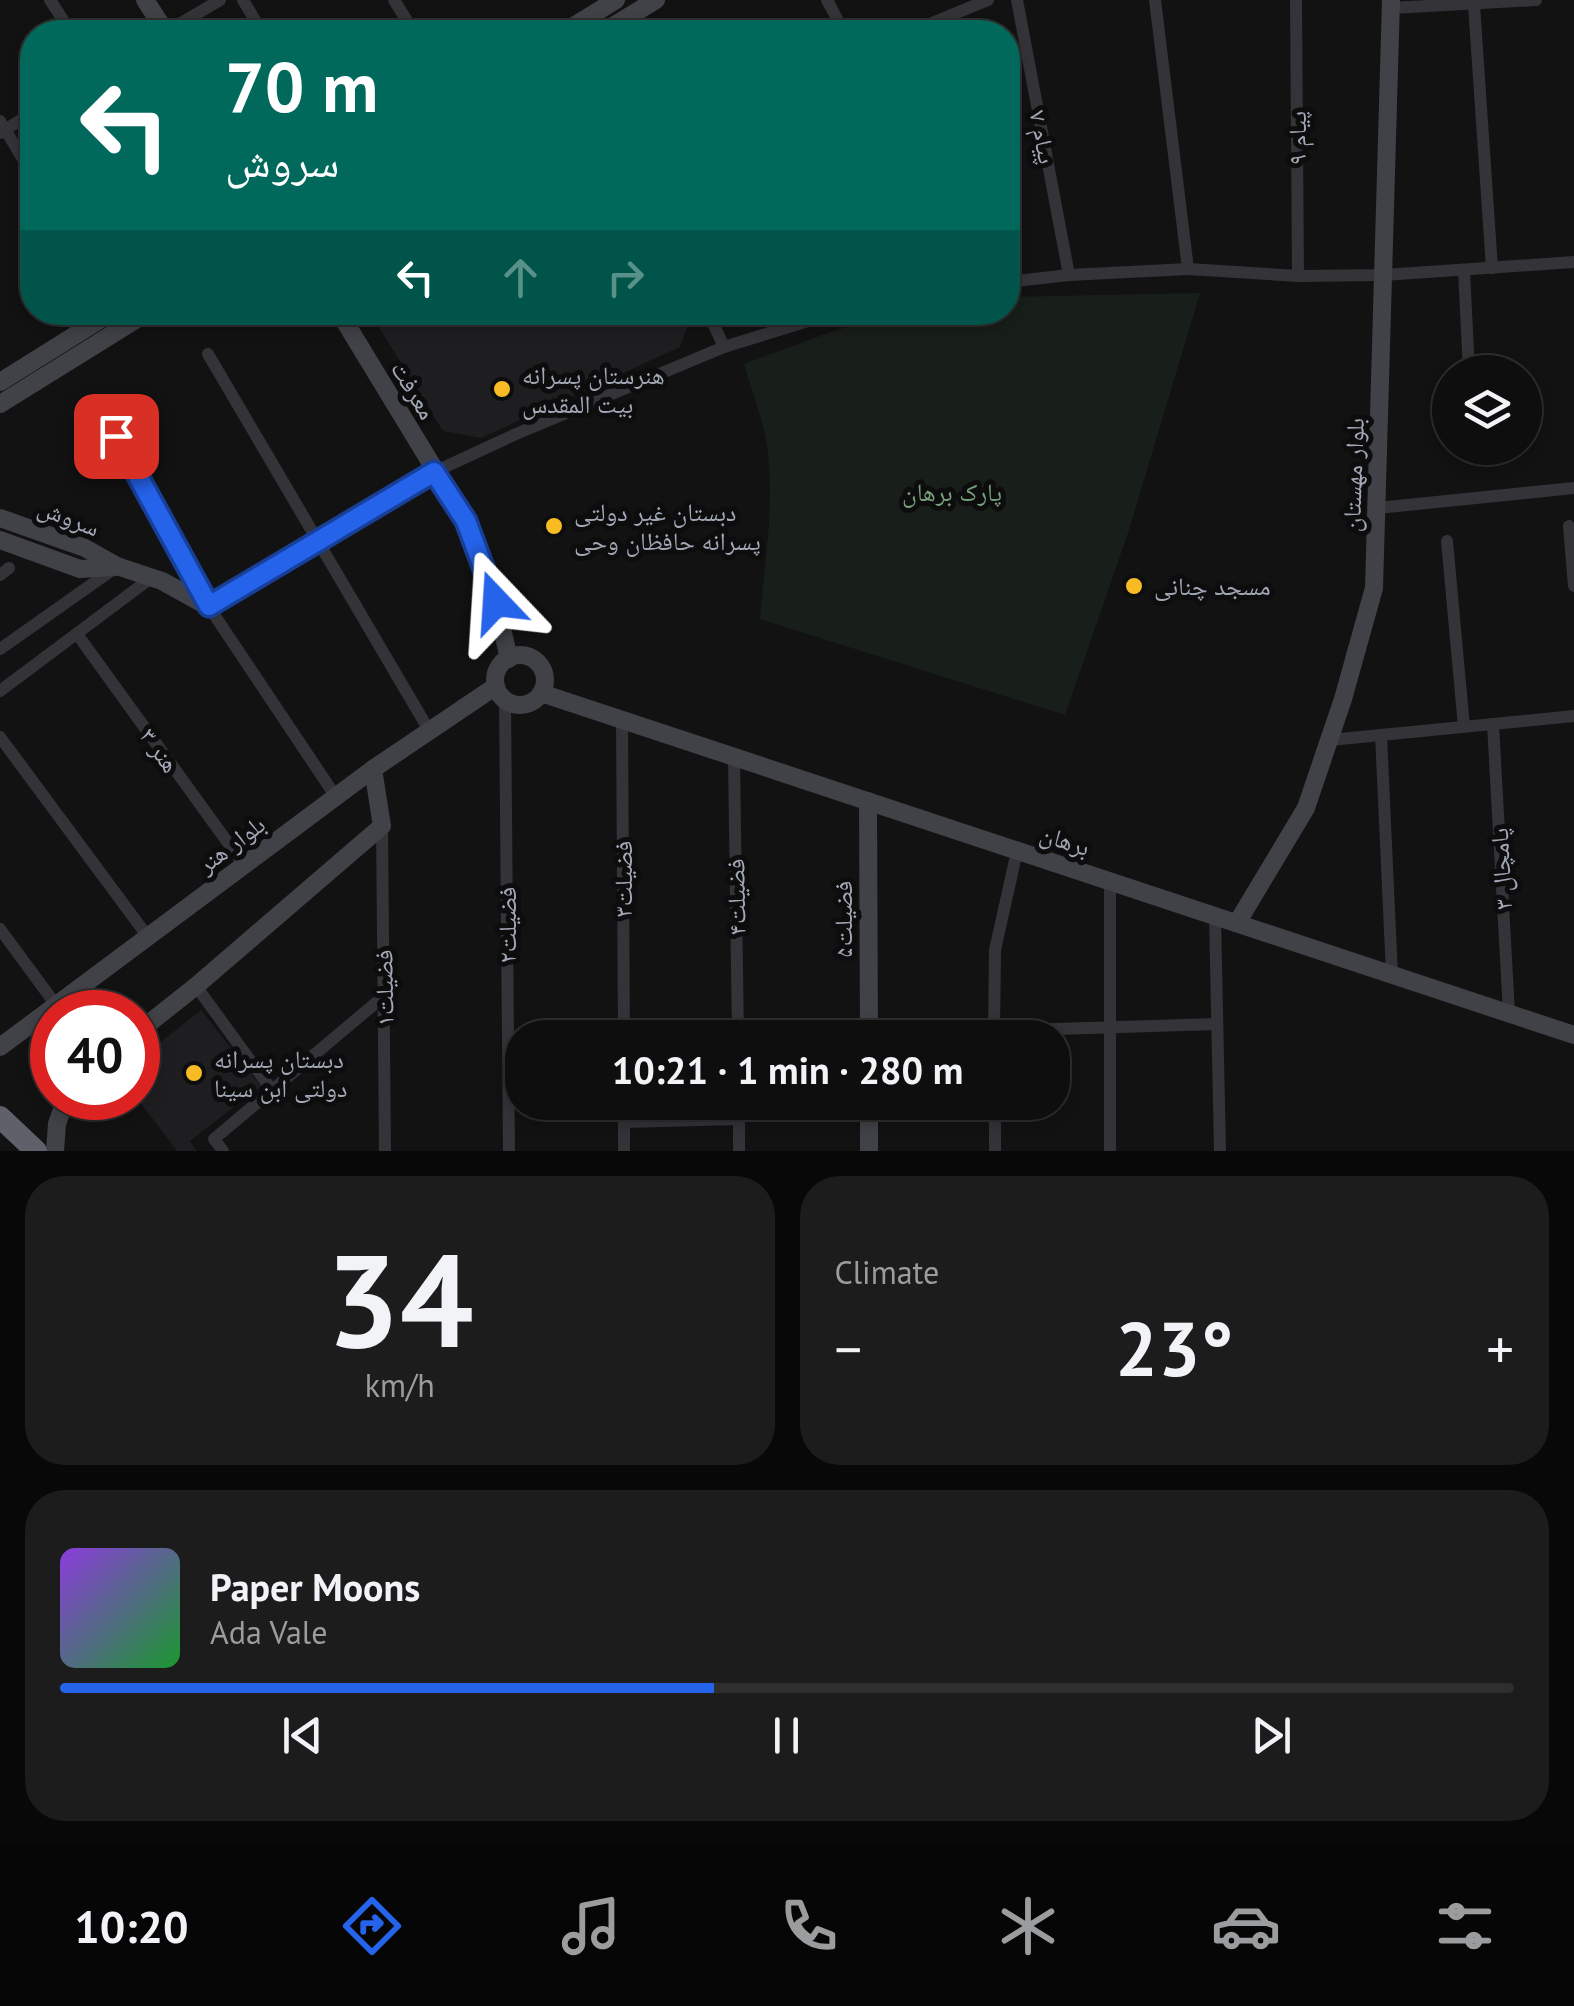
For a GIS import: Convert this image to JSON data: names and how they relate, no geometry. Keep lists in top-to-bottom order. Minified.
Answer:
{"streets":{"street":["پیام ۷","پیام ۹","معرفت","بلوار مهستان","سروش","هنر ۳","برهان","بلوار هنر","پامچال ۳","فضیلت۳","فضیلت۴","فضیلت۵","فضیلت۲","فضیلت۱"]},"crossings":[["معرفت","برهان"],["معرفت","بلوار هنر"],["معرفت","فضیلت۲"],["بلوار مهستان","برهان"],["هنر ۳","بلوار هنر"],["برهان","بلوار هنر"],["برهان","پامچال ۳"],["برهان","فضیلت۳"],["برهان","فضیلت۴"],["برهان","فضیلت۵"],["برهان","فضیلت۲"],["بلوار هنر","فضیلت۲"]],"parks":["پارک برهان"],"places":["هنرستان پسرانه بیت المقدس","دبستان غیر دولتی پسرانه حافظان وحی","مسجد چنانی","دبستان پسرانه دولتی ابن سینا"],"page":{"turn":["70 m","سروش"],"limit":"40","trip":"10:21 · 1 min · 280 m","tile":[["34","km/h"],"Climate"],"heat":["−","23°","+"],"song":["Paper Moons","Ada Vale"],"tabs":"10:20"}}
